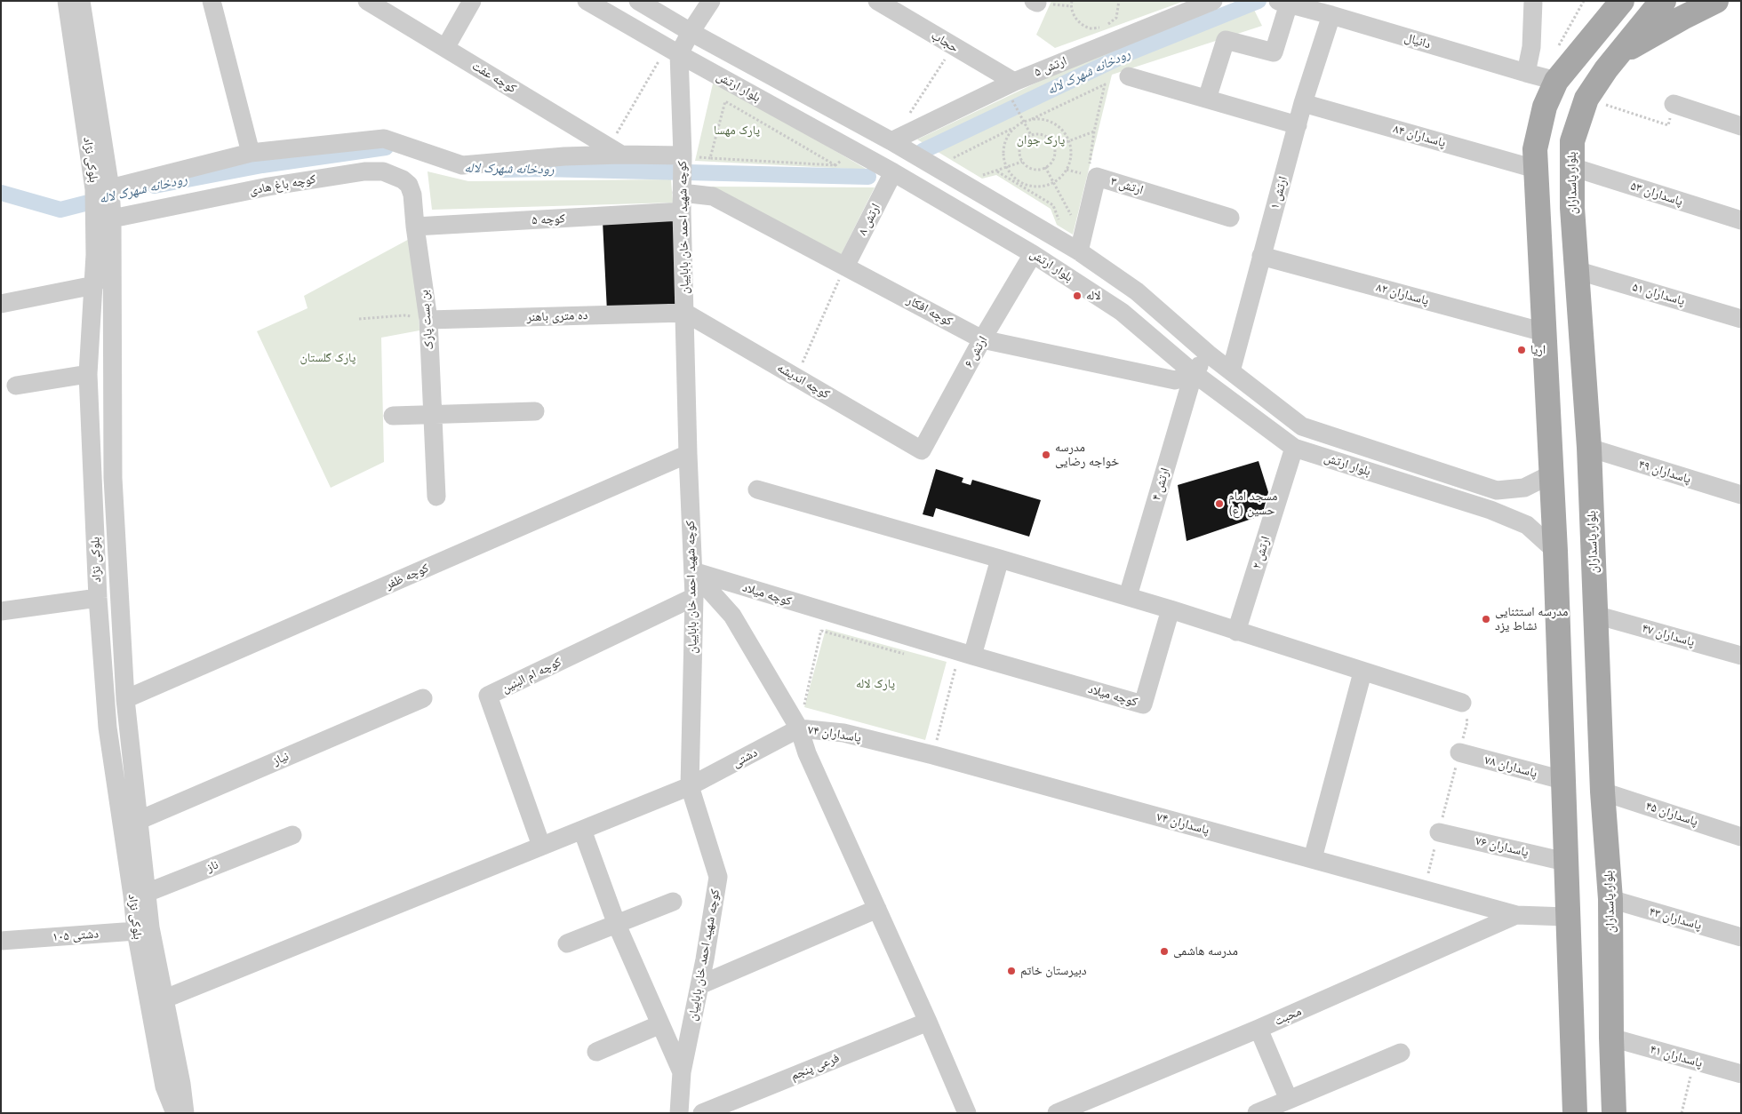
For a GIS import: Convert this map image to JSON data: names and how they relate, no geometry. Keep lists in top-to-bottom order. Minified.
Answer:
{"streets":{"main road":["بلوار پاسداران"],"street":["دانیال","حجاب","ارتش ۵","کوچه عفت","بلوار ارتش","پاسداران ۸۴","بلوکی نژاد","کوچه باغ هادی","ارتش ۳","ارتش ۱","پاسداران ۵۳","کوچه ۵","ارتش ۸","کوچه شهید احمد خان باباییان","پاسداران ۸۲","پاسداران ۵۱","کوچه افکار","ده متری باهنر","بن بست پارک","ارتش ۶","کوچه اندیشه","پاسداران ۴۹","ارتش ۴","ارتش ۲","کوچه ظفر","کوچه میلاد","پاسداران ۴۷","کوچه ام البنین","پاسداران ۷۴","دشتی","نیاز","پاسداران ۷۸","پاسداران ۴۵","پاسداران ۷۶","ناز","پاسداران ۴۳","دشتی ۱۰۵","محبت","پاسداران ۴۱","فرعی پنجم"]},"crossings":[["دانیال","ارتش ۱"],["حجاب","ارتش ۵"],["ارتش ۵","بلوار ارتش"],["بلوار ارتش","ارتش ۳"],["بلوار ارتش","ارتش ۱"],["بلوار ارتش","ارتش ۸"],["بلوار ارتش","کوچه شهید احمد خان باباییان"],["بلوار ارتش","کوچه افکار"],["بلوار ارتش","ارتش ۶"],["بلوار ارتش","ارتش ۴"],["بلوار ارتش","ارتش ۲"],["پاسداران ۸۴","ارتش ۱"],["بلوکی نژاد","کوچه باغ هادی"],["بلوکی نژاد","کوچه ظفر"],["بلوکی نژاد","دشتی"],["بلوکی نژاد","نیاز"],["بلوکی نژاد","ناز"],["بلوکی نژاد","دشتی ۱۰۵"],["بلوار پاسداران","پاسداران ۵۳"],["بلوار پاسداران","پاسداران ۵۱"],["بلوار پاسداران","پاسداران ۴۹"],["بلوار پاسداران","پاسداران ۴۷"],["بلوار پاسداران","پاسداران ۴۵"],["بلوار پاسداران","پاسداران ۴۳"],["بلوار پاسداران","پاسداران ۴۱"],["کوچه باغ هادی","کوچه ۵"],["کوچه باغ هادی","بن بست پارک"],["ارتش ۱","پاسداران ۸۲"],["کوچه ۵","کوچه شهید احمد خان باباییان"],["کوچه ۵","کوچه افکار"],["کوچه ۵","بن بست پارک"],["ارتش ۸","کوچه افکار"],["کوچه شهید احمد خان باباییان","کوچه افکار"],["کوچه شهید احمد خان باباییان","ده متری باهنر"],["کوچه شهید احمد خان باباییان","کوچه اندیشه"],["کوچه شهید احمد خان باباییان","کوچه ظفر"],["کوچه شهید احمد خان باباییان","کوچه میلاد"],["کوچه شهید احمد خان باباییان","کوچه ام البنین"],["کوچه شهید احمد خان باباییان","دشتی"],["کوچه افکار","ارتش ۶"],["کوچه افکار","ارتش ۴"],["ده متری باهنر","بن بست پارک"],["ده متری باهنر","کوچه اندیشه"],["ارتش ۶","کوچه اندیشه"],["کوچه ام البنین","دشتی"],["پاسداران ۷۴","دشتی"],["پاسداران ۷۴","محبت"]],"water":["رودخانه شهرک لاله"],"parks":["پارک مهسا","پارک جوان","پارک گلستان","پارک لاله"],"places":["لاله","اریا","مدرسه خواجه رضایی","مسجد امام حسین (ع)","مدرسه استثنایی نشاط یزد","مدرسه هاشمی","دبیرستان خاتم"]}
